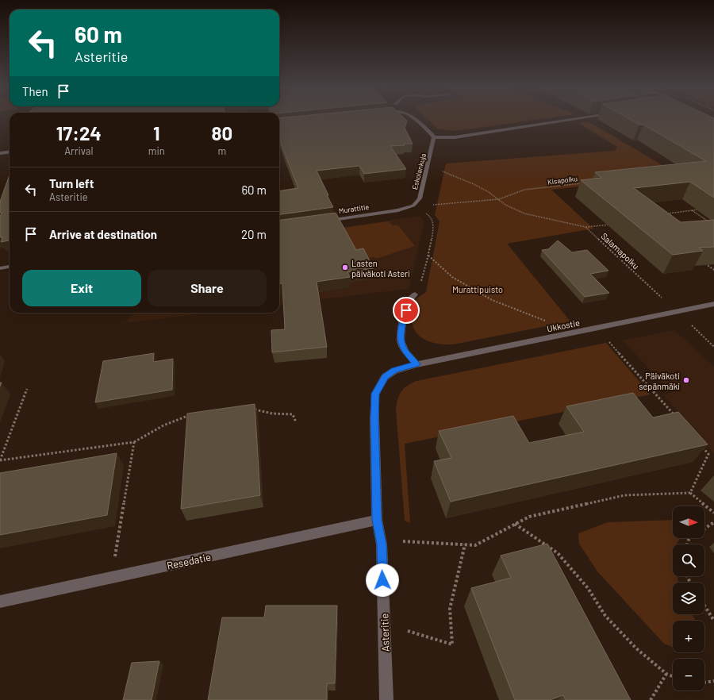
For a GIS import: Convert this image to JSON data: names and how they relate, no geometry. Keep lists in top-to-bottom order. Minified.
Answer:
{"streets":{"street":["Eskolankuja","Murattitie","Ukkostie","Resedatie","Asteritie"],"path":["Kisapolku","Salamapolku"]},"crossings":[["Eskolankuja","Kisapolku"],["Eskolankuja","Murattitie"],["Kisapolku","Murattitie"],["Salamapolku","Ukkostie"],["Ukkostie","Asteritie"],["Resedatie","Asteritie"]],"parks":["Murattipuisto"],"places":["Lasten päiväkoti Asteri","Päiväkoti sepänmäki"],"north":"right","page":{"turn":["60 m","Asteritie"],"then":"Then","eta":["17:24","Arrival","1","min","80","m"],"list":[{"name":"Turn left","note":"Asteritie","value":"60 m"},{"name":"Arrive at destination","value":"20 m"}],"buttons":["Exit","Share"],"map_buttons":["+","−"]}}
